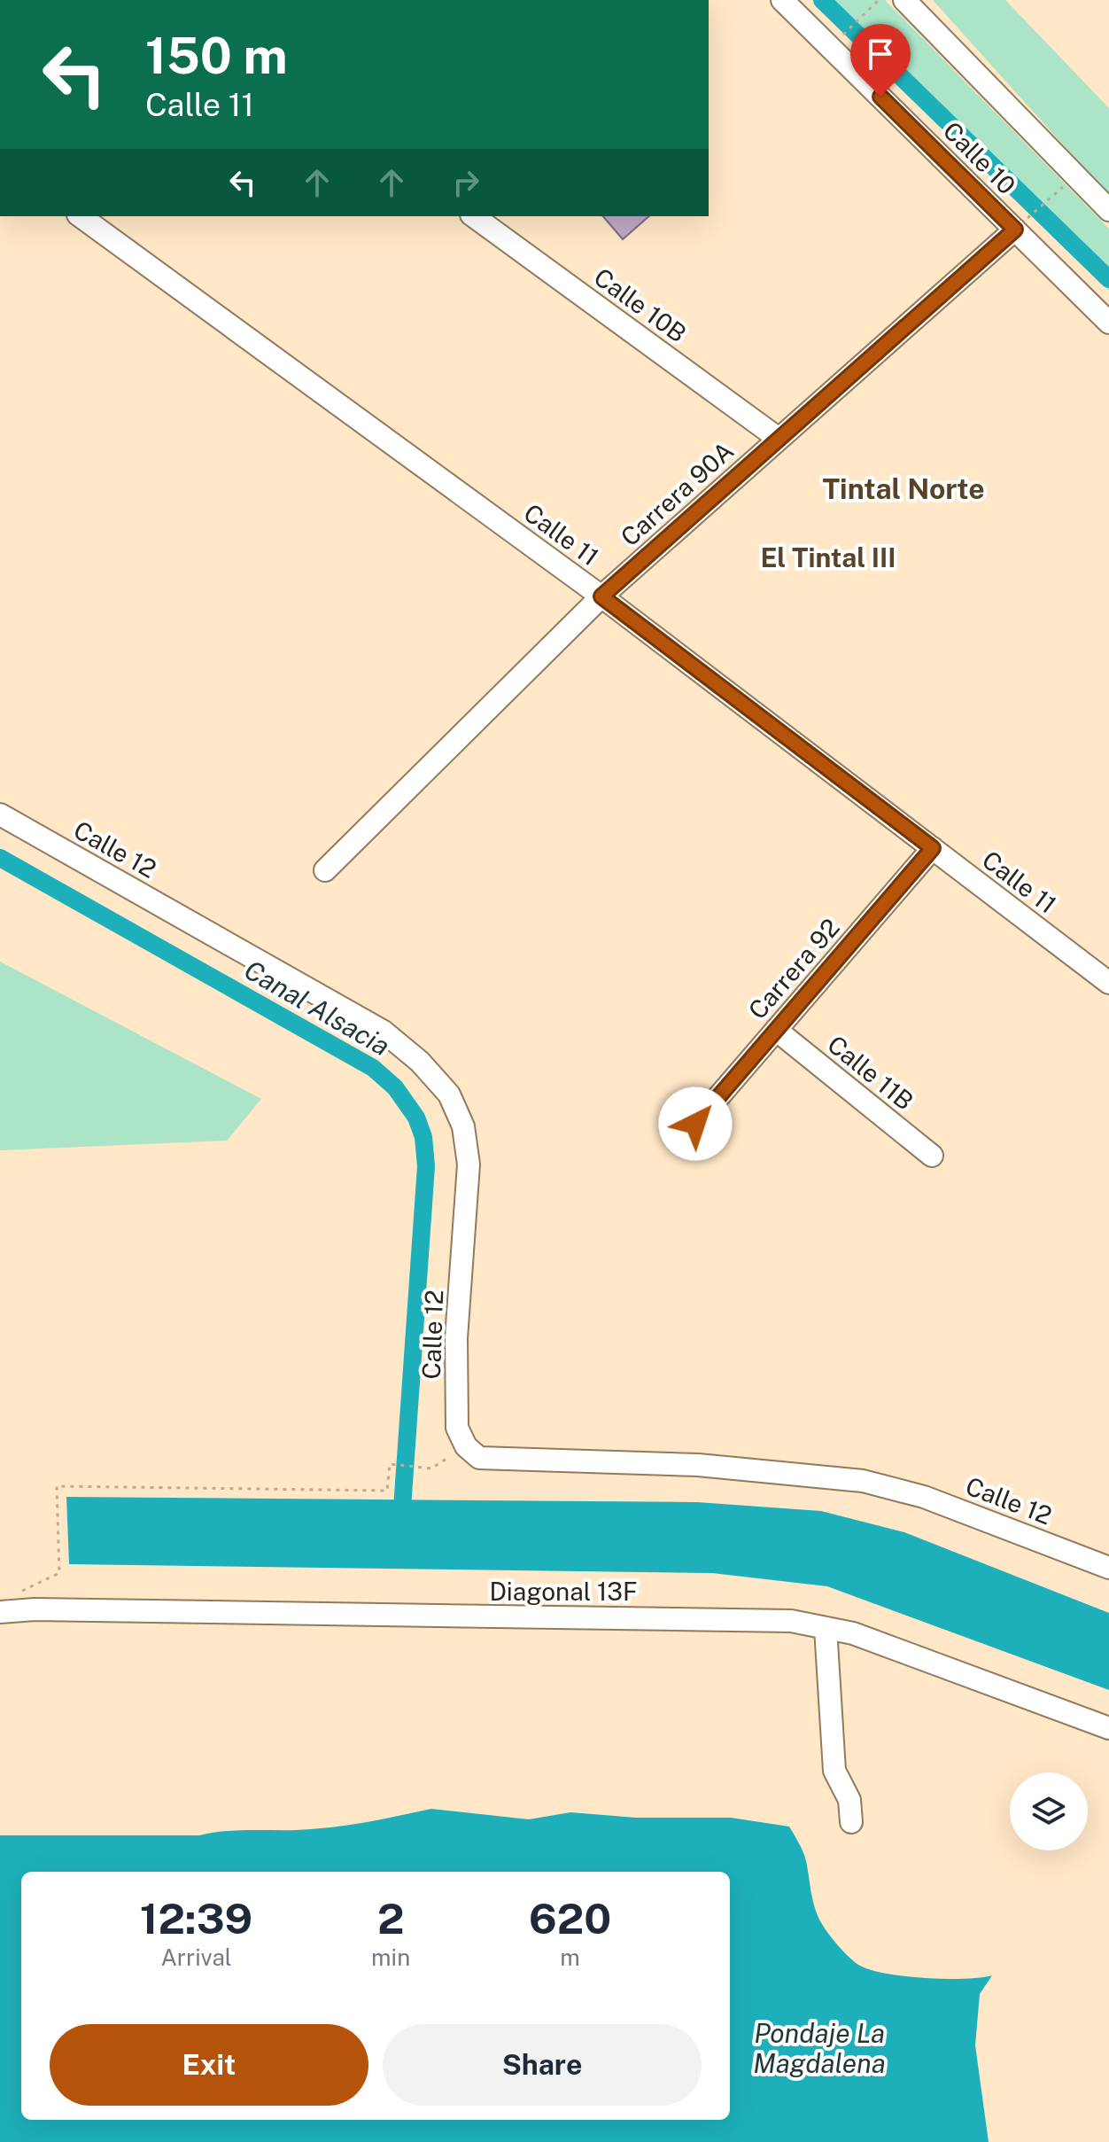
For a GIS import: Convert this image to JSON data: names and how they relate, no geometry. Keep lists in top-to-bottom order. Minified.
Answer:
{"streets":{"street":["Calle 10","Calle 10B","Carrera 90A","Calle 11","Calle 12","Carrera 92","Calle 11B","Diagonal 13F"]},"crossings":[["Calle 10","Carrera 90A"],["Calle 10B","Carrera 90A"],["Carrera 90A","Calle 11"],["Calle 11","Carrera 92"],["Carrera 92","Calle 11B"]],"districts":["Tintal Norte","El Tintal III"],"water":["Canal Alsacia","Pondaje La Magdalena"],"page":{"turn":["150 m","Calle 11"],"eta":["12:39","Arrival","2","min","620","m"],"buttons":["Exit","Share"]}}
